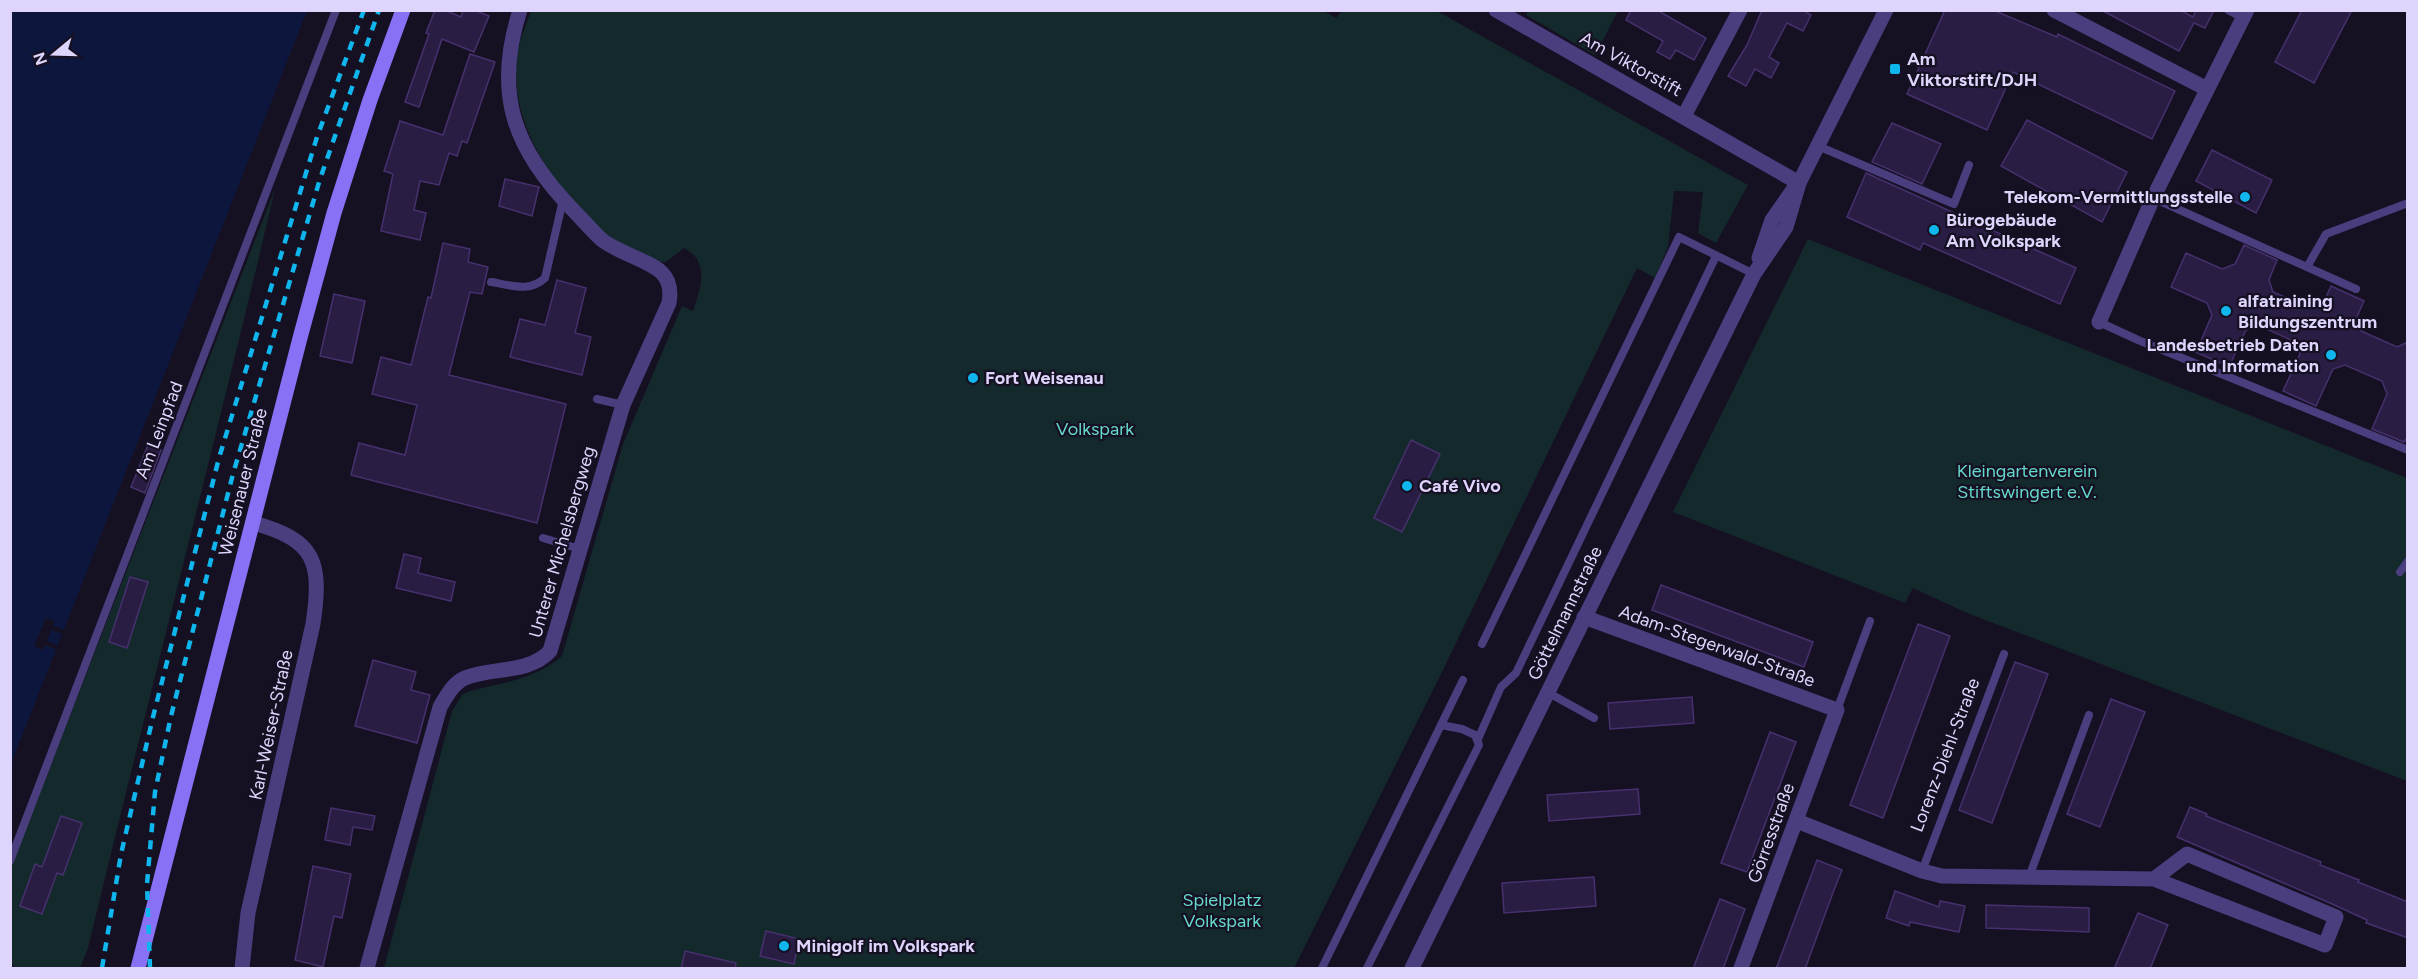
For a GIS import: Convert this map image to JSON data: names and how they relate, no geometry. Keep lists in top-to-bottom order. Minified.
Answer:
{"streets":{"main road":["Weisenauer Straße"],"street":["Am Viktorstift","Unterer Michelsbergweg","Göttelmannstraße","Adam-Stegerwald-Straße","Karl-Weiser-Straße","Görresstraße"],"lane":["Am Leinpfad","Lorenz-Diehl-Straße"]},"crossings":[["Am Viktorstift","Göttelmannstraße"],["Weisenauer Straße","Karl-Weiser-Straße"],["Göttelmannstraße","Adam-Stegerwald-Straße"],["Adam-Stegerwald-Straße","Görresstraße"]],"parks":["Volkspark","Kleingartenverein Stiftswingert e.V.","Spielplatz Volkspark"],"places":{"transit":["Am Viktorstift/DJH"],"other":["Telekom-Vermittlungsstelle","Bürogebäude Am Volkspark","alfatraining Bildungszentrum","Landesbetrieb Daten und Information","Fort Weisenau","Café Vivo","Minigolf im Volkspark"]},"north":"left"}
